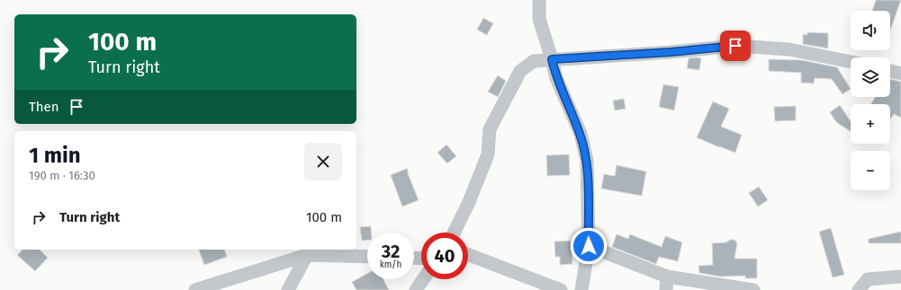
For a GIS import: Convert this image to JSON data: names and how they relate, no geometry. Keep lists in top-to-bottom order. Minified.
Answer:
{"page":{"map_buttons":["+","−"],"turn":["100 m","Turn right"],"then":"Then","heading":["1 min","190 m · 16:30"],"list":[{"name":"Turn right","value":"100 m"}],"speed":"32 km/h","limit":"40"}}
